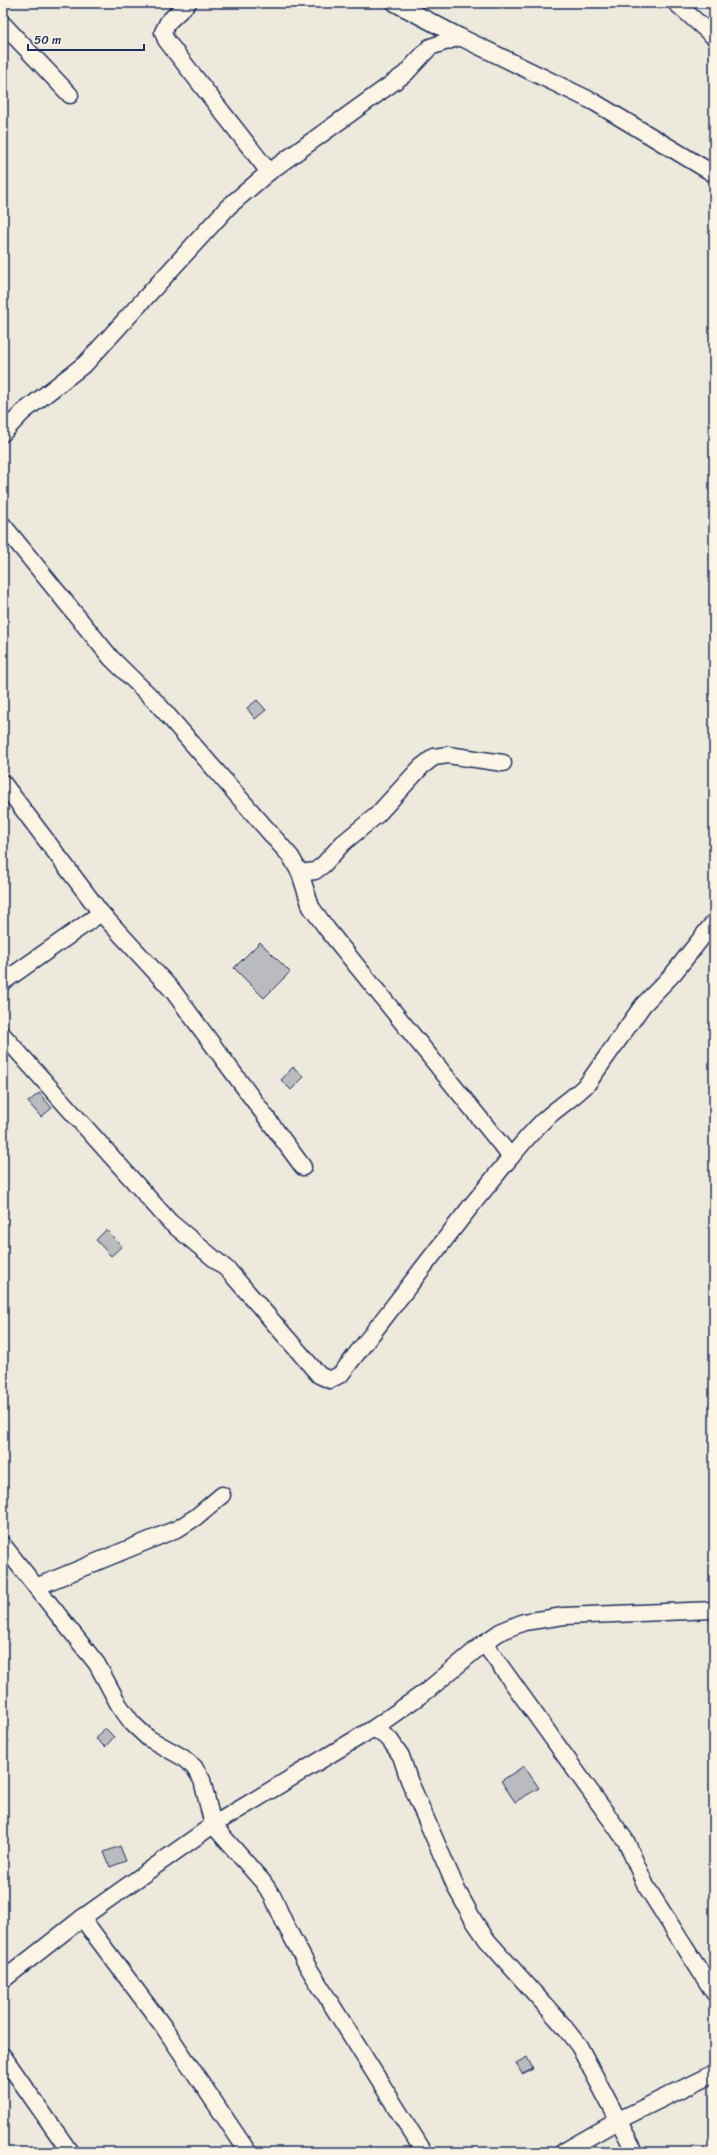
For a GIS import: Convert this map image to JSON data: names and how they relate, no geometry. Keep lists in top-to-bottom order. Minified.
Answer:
{"scale_bar":"50 m"}
